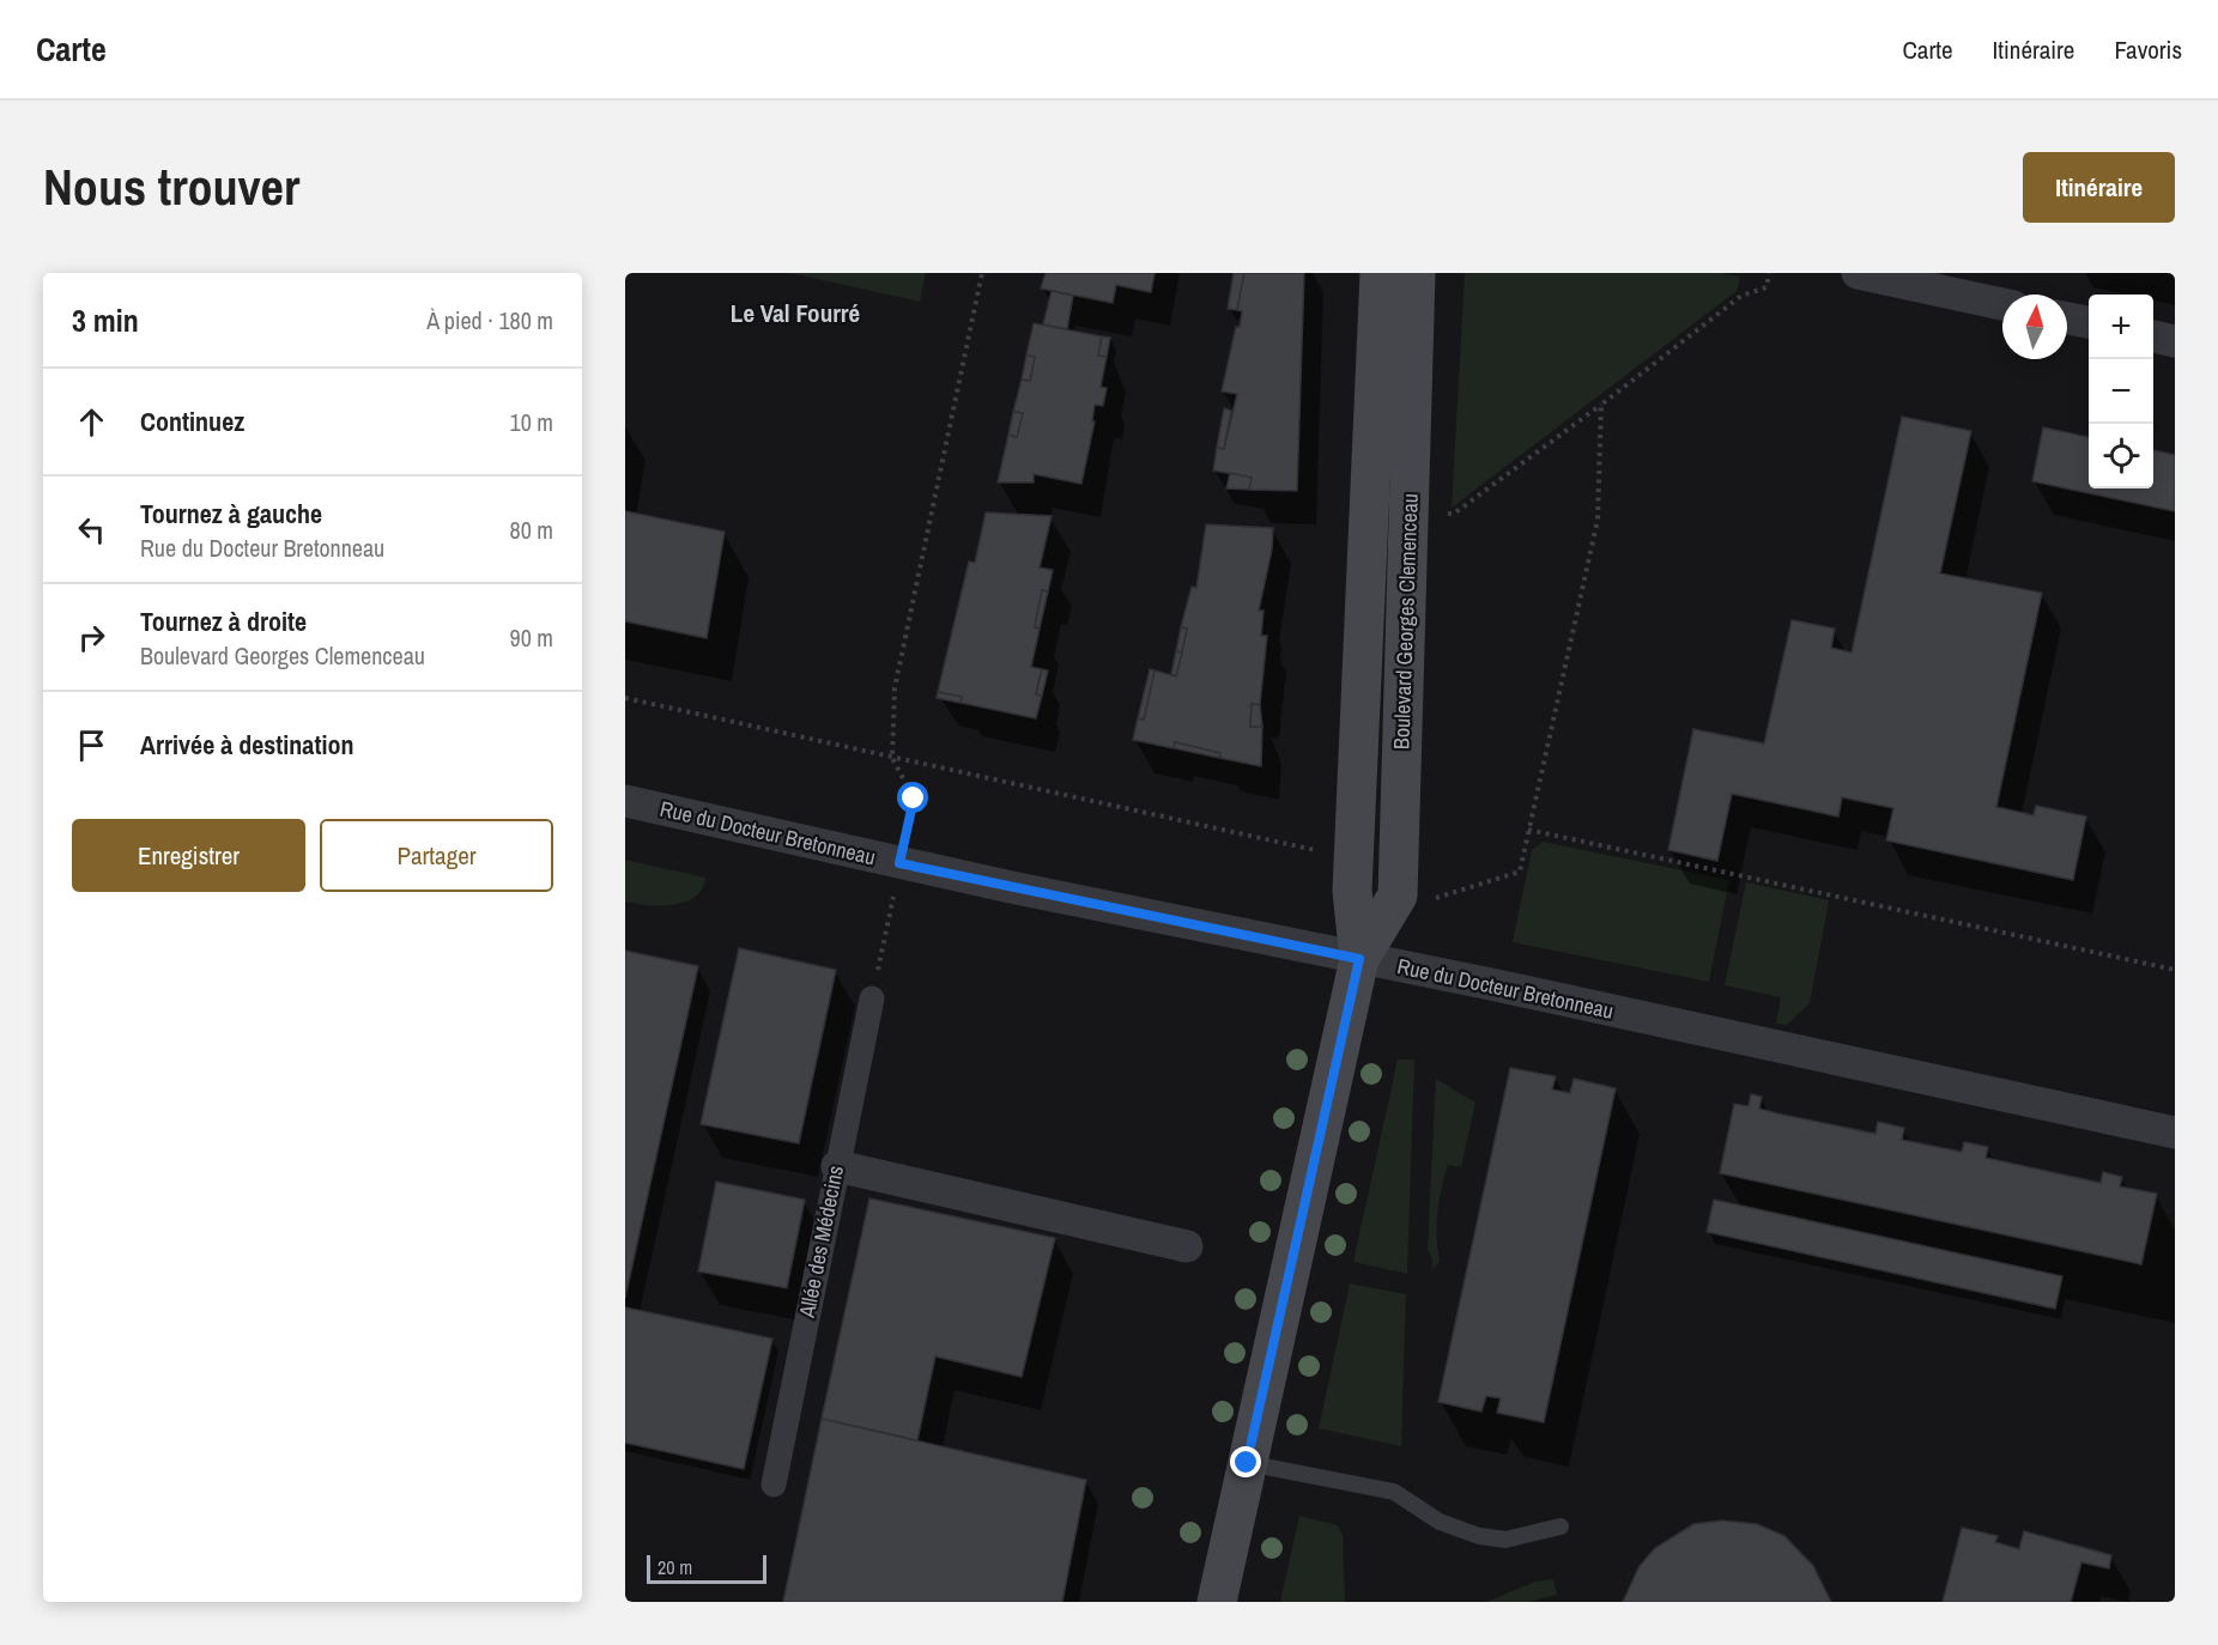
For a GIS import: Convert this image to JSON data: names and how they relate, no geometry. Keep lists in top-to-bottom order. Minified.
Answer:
{"streets":{"main road":["Boulevard Georges Clemenceau"],"street":["Rue du Docteur Bretonneau","Allée des Médecins"]},"crossings":[["Boulevard Georges Clemenceau","Rue du Docteur Bretonneau"]],"districts":["Le Val Fourré"],"scale_bar":"20 m","north":"top","page":{"header":"Carte","nav":["Carte","Itinéraire","Favoris"],"buttons":["Itinéraire",["Enregistrer","Partager"]],"title":"Nous trouver","heading":["3 min","À pied · 180 m"],"map_buttons":["+","−"],"list":[["Continuez","10 m"],["Tournez à gauche","Rue du Docteur Bretonneau","80 m"],["Tournez à droite","Boulevard Georges Clemenceau","90 m"],"Arrivée à destination"],"scale":"20 m"}}
